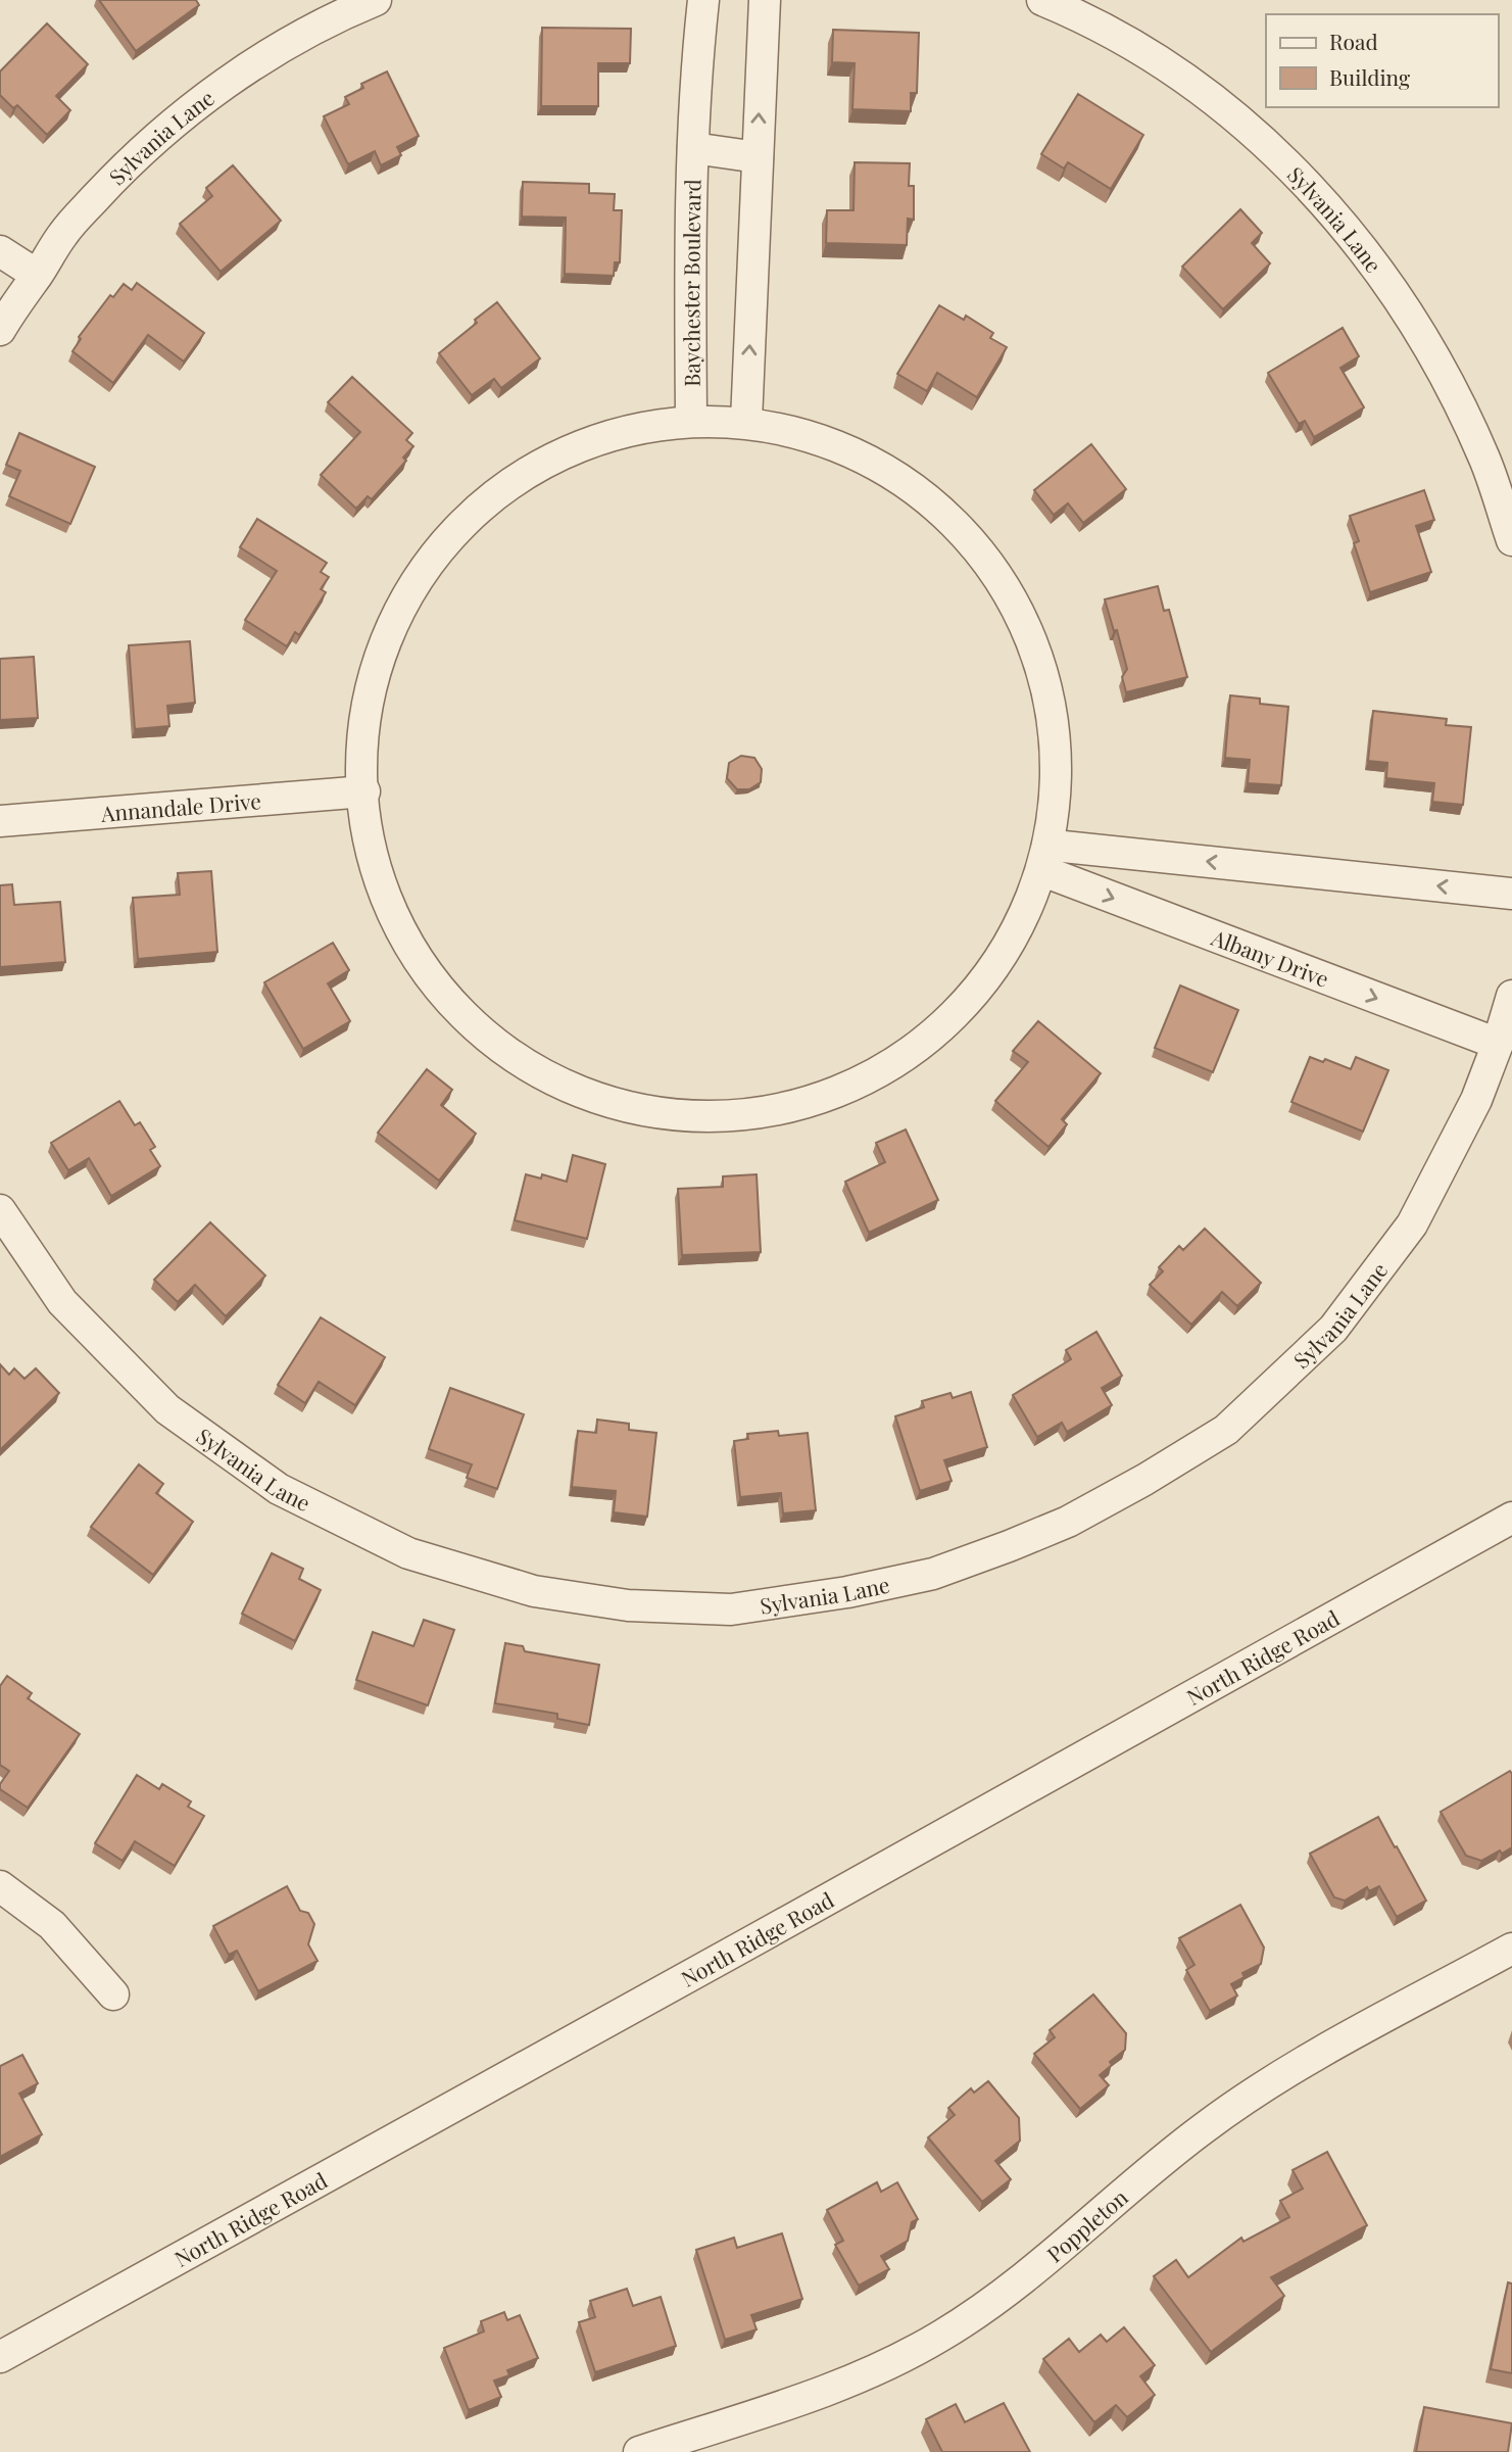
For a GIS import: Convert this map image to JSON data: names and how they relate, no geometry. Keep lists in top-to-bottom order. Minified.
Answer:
{"streets":{"street":["Sylvania Lane","Baychester Boulevard","Annandale Drive","Albany Drive","North Ridge Road","Poppleton"]},"crossings":[["Sylvania Lane","Albany Drive"]],"legend":["Road","Building"]}
